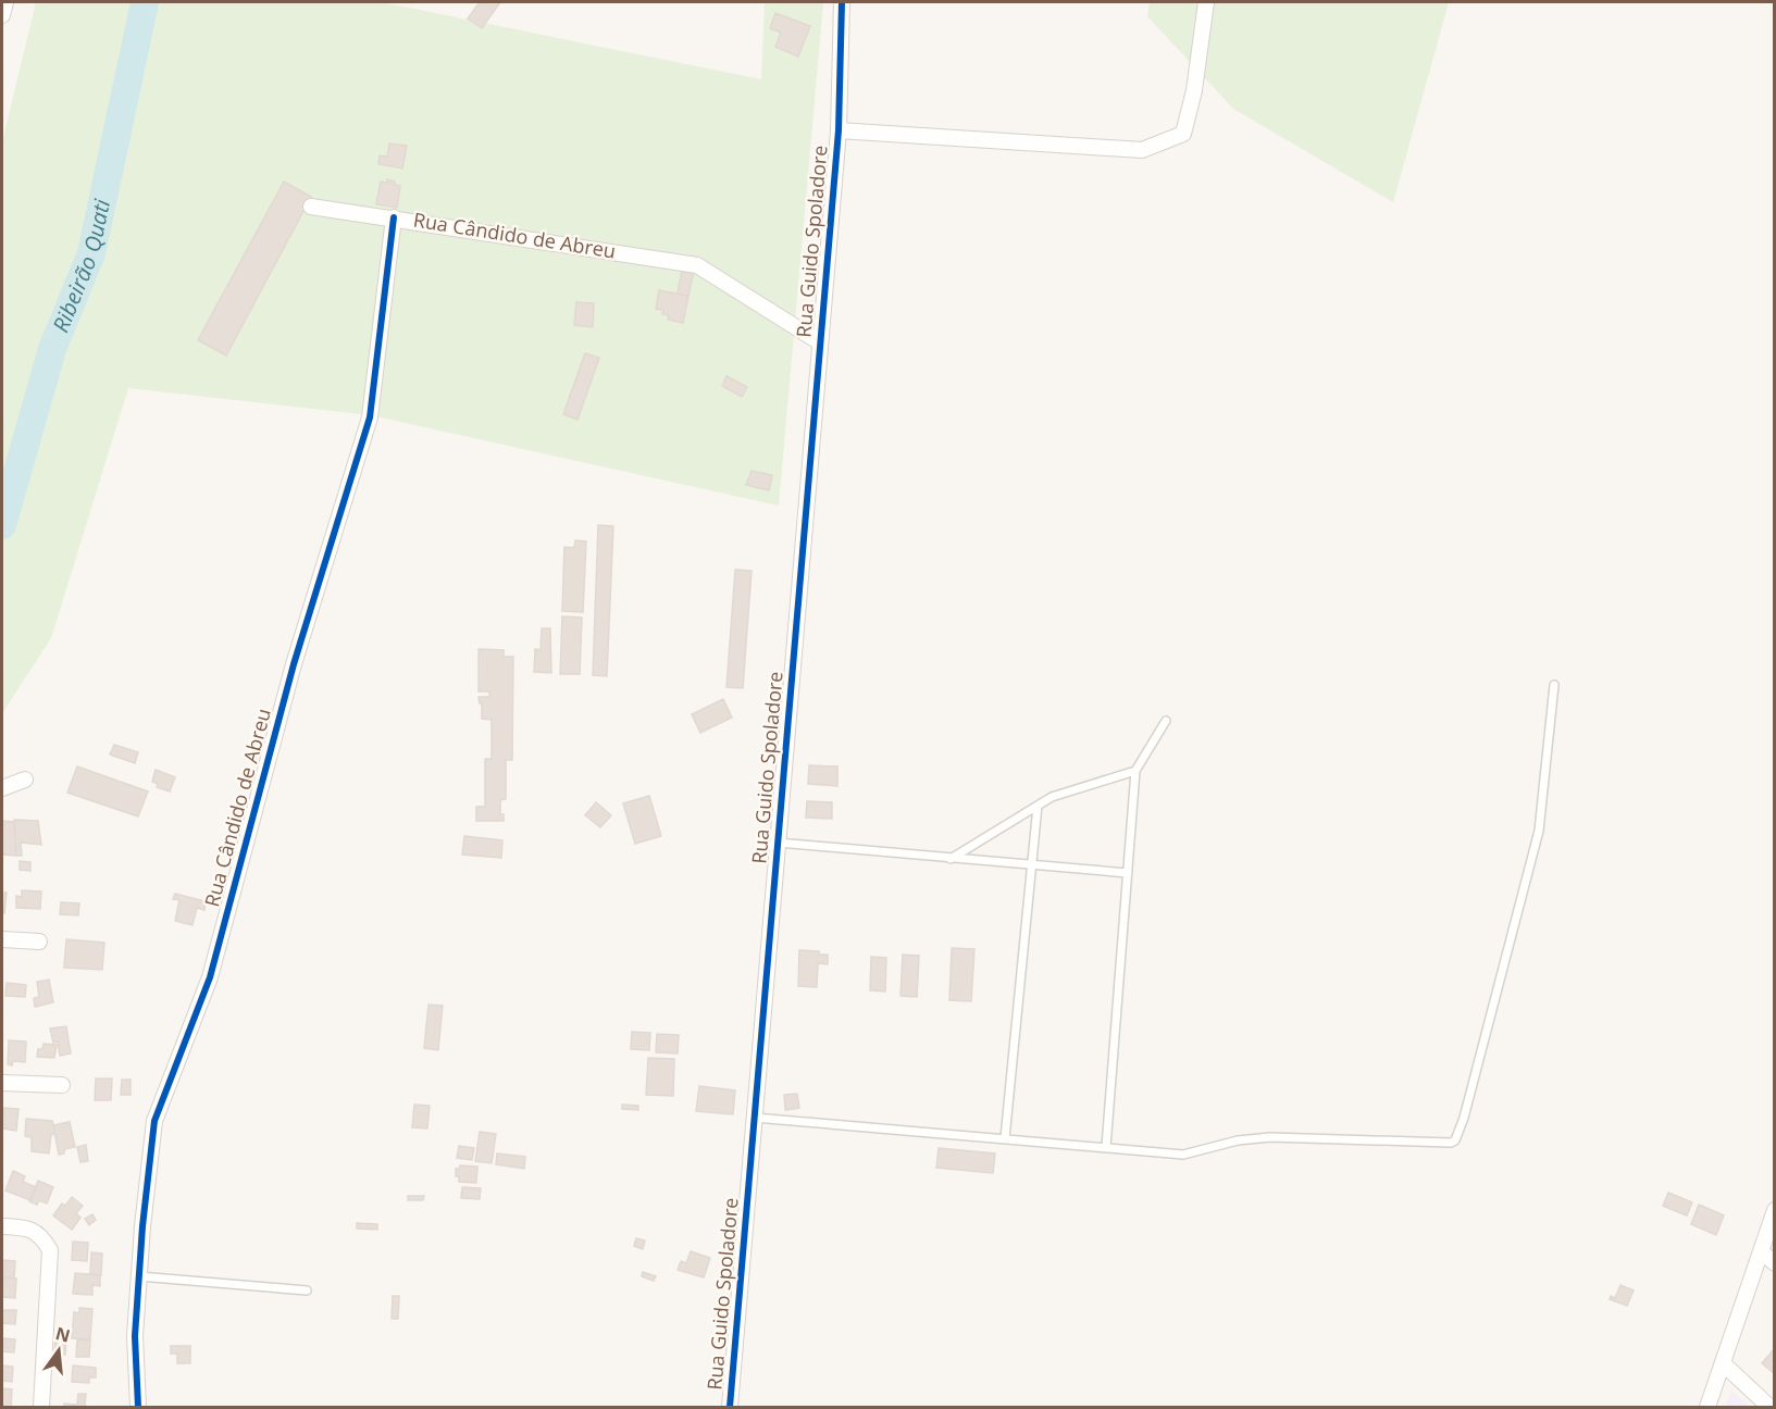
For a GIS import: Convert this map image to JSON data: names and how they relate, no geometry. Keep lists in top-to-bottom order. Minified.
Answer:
{"streets":{"street":["Rua Cândido de Abreu","Rua Guido Spoladore"]},"crossings":[["Rua Cândido de Abreu","Rua Guido Spoladore"]],"water":["Ribeirão Quati"],"north":"top"}
